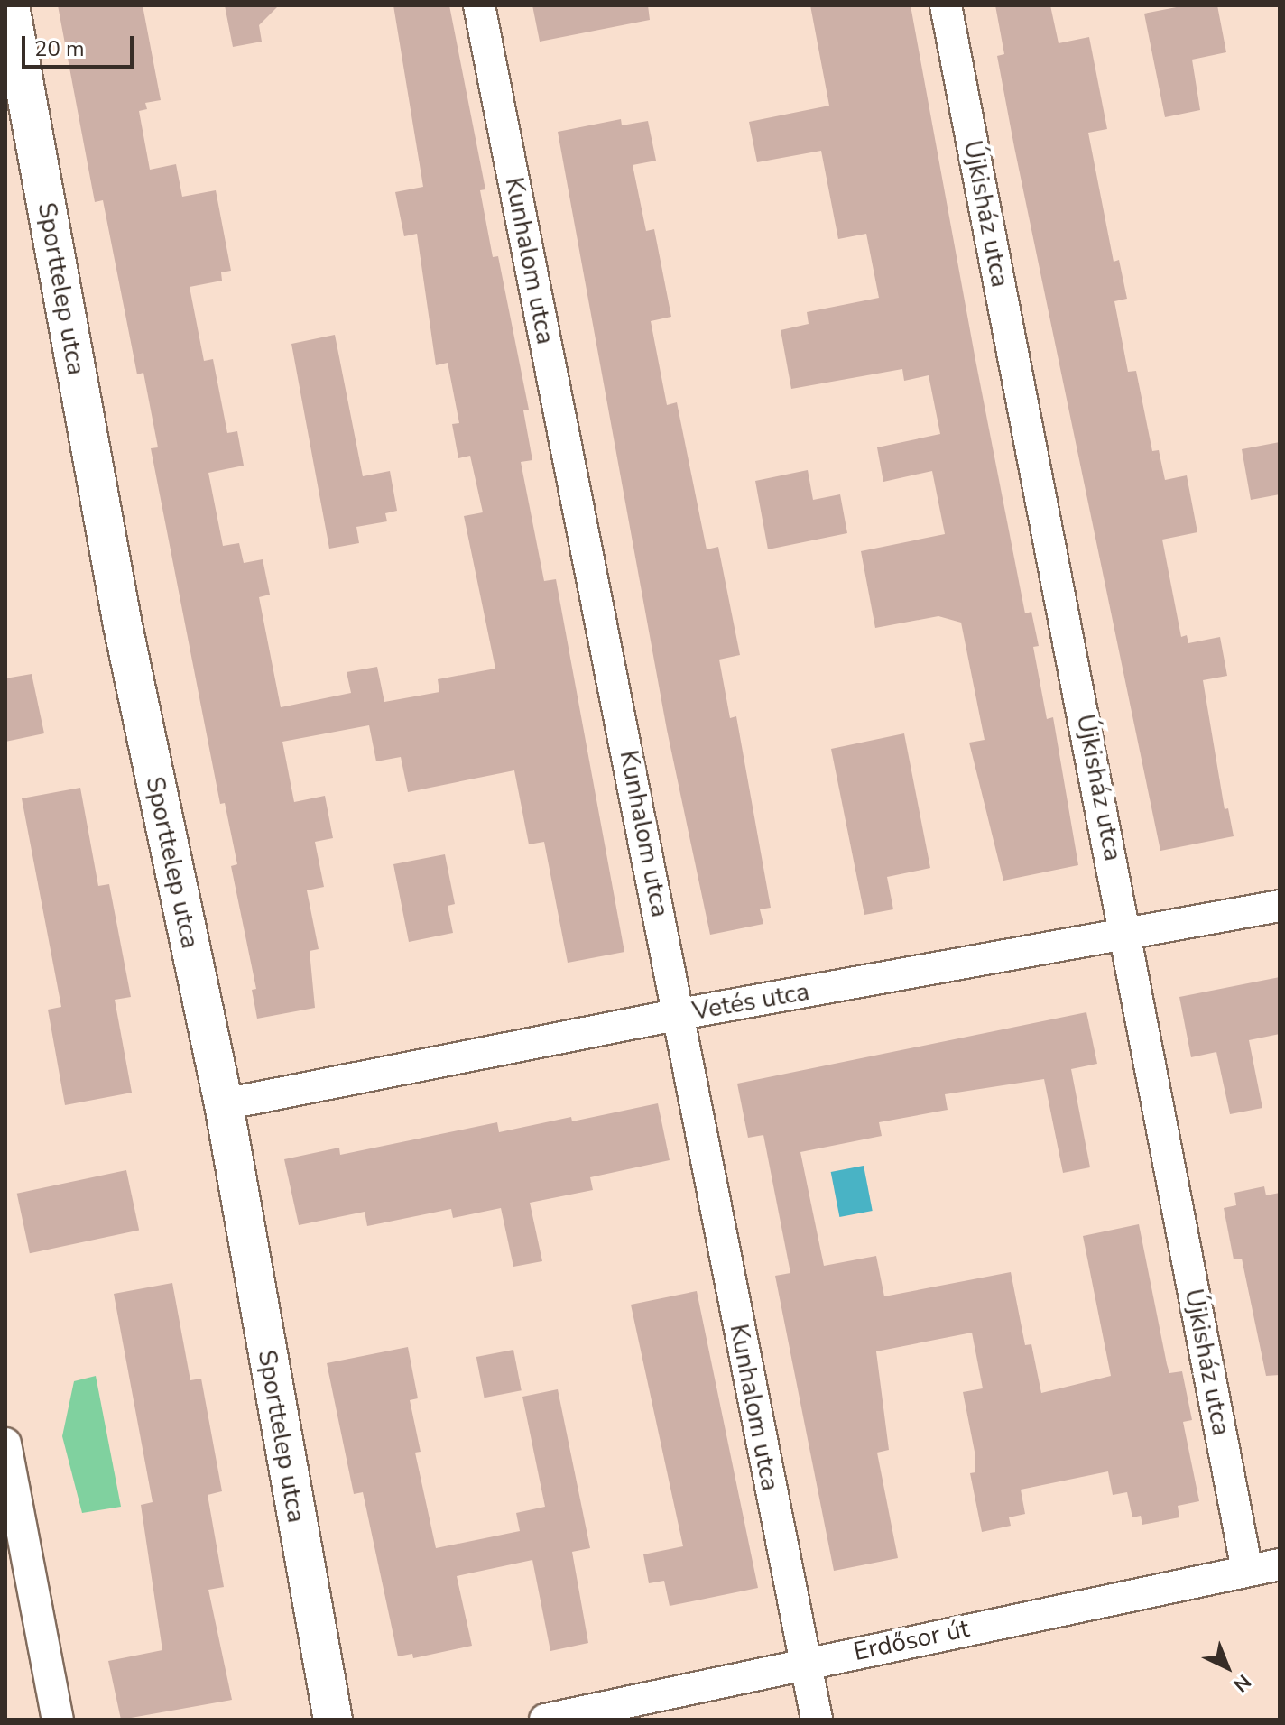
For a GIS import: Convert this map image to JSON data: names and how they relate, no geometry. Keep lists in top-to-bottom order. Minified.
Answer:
{"streets":{"street":["Újkisház utca","Kunhalom utca","Sporttelep utca","Vetés utca","Erdősor út"]},"crossings":[["Újkisház utca","Vetés utca"],["Újkisház utca","Erdősor út"],["Kunhalom utca","Vetés utca"],["Kunhalom utca","Erdősor út"],["Sporttelep utca","Vetés utca"]],"scale_bar":"20 m","north":"bottom right"}
